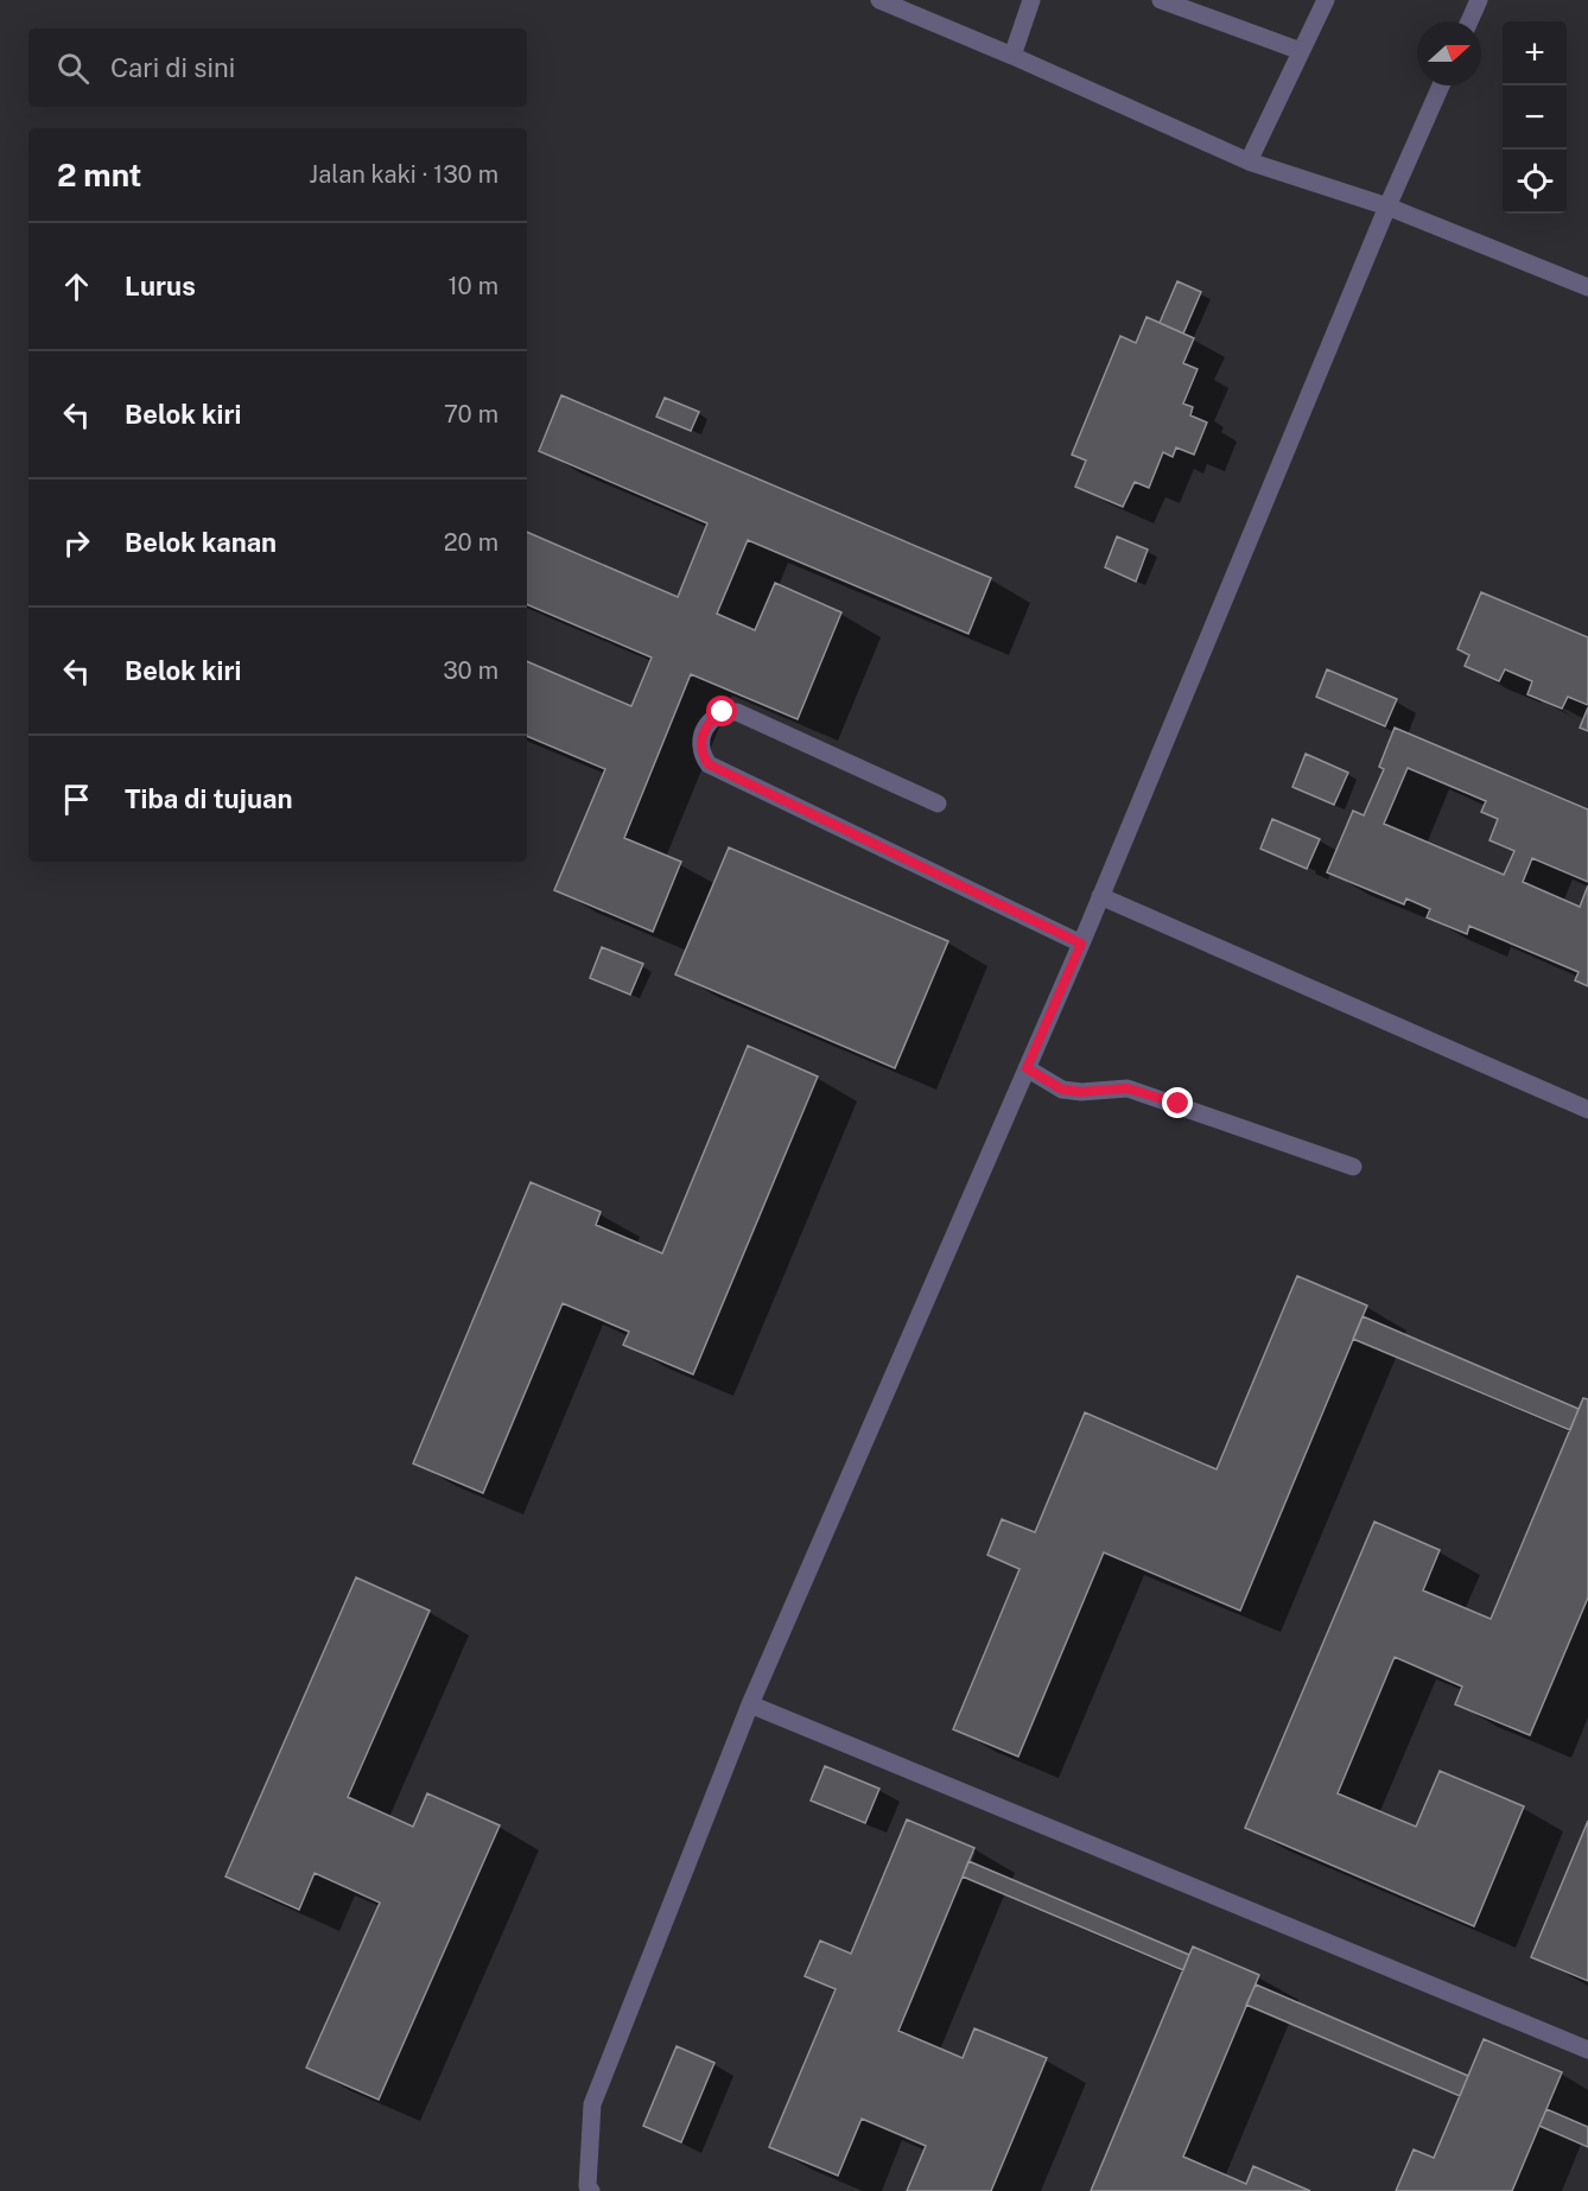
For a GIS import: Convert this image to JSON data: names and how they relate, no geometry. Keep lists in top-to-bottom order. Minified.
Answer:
{"north":"right","page":{"map_buttons":["+","−"],"search":"Cari di sini","heading":["2 mnt","Jalan kaki · 130 m"],"list":[["Lurus","10 m"],["Belok kiri","70 m"],["Belok kanan","20 m"],["Belok kiri","30 m"],"Tiba di tujuan"]}}
